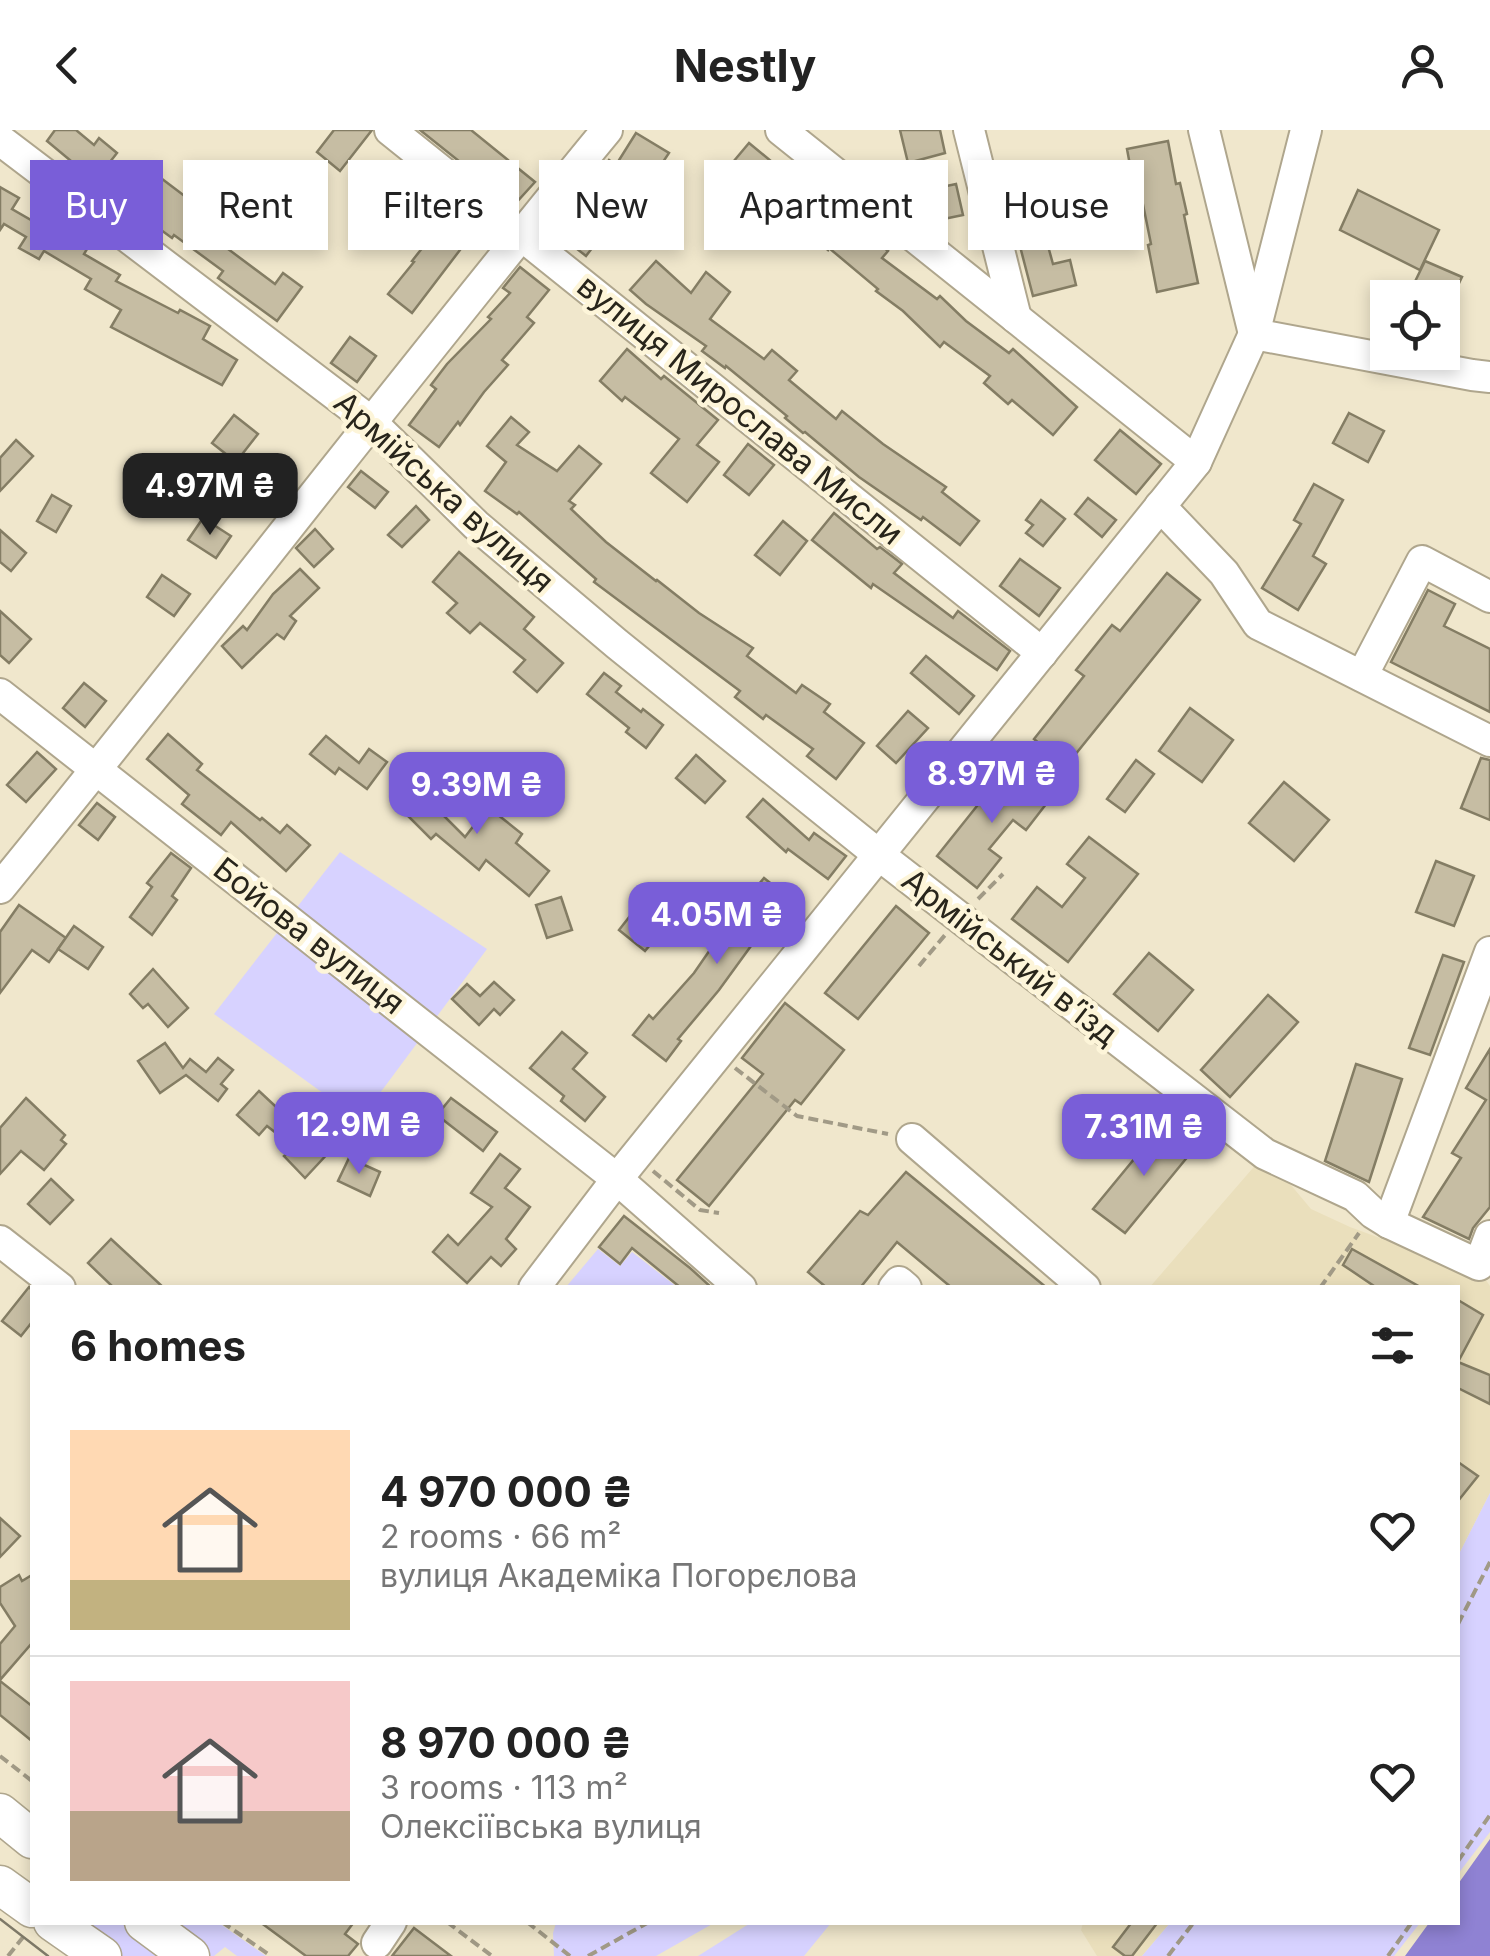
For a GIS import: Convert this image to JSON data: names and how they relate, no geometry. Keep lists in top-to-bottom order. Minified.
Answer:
{"streets":{"street":["вулиця Мирослава Мисли","Армійська вулиця","Бойова вулиця","Армійський в’їзд"]},"crossings":[["Армійська вулиця","Армійський в’їзд"]],"page":{"header":"Nestly","chip":["Buy","Rent","Filters","New","Apartment","House"],"price":["4.97M ₴","8.97M ₴","9.39M ₴","4.05M ₴","12.9M ₴","7.31M ₴"],"heading":"6 homes","list":[{"name":"4 970 000 ₴","note":"2 rooms · 66 m² · вулиця Академіка Погорєлова"},{"name":"8 970 000 ₴","note":"3 rooms · 113 m² · Олексіївська вулиця"}]}}
